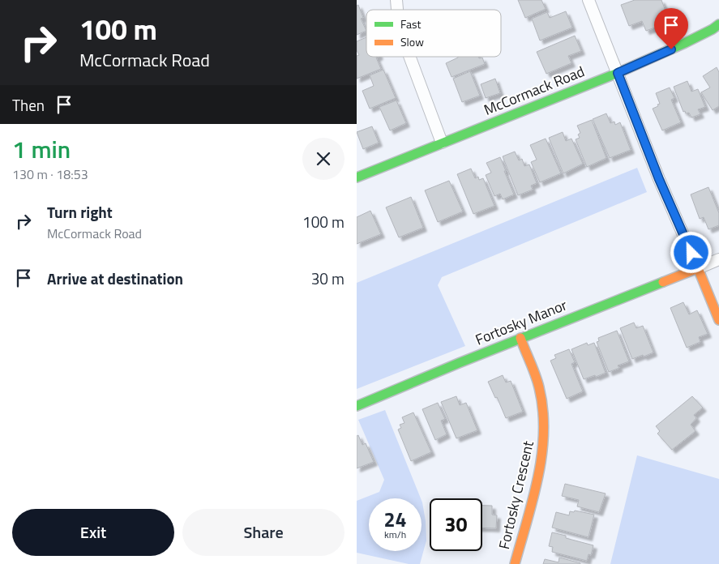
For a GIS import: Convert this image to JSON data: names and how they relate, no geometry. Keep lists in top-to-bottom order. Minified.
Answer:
{"streets":{"street":["McCormack Road","Fortosky Manor","Fortosky Crescent"]},"crossings":[["Fortosky Manor","Fortosky Crescent"]],"legend":["Fast","Slow"],"page":{"turn":["100 m","McCormack Road"],"then":"Then","heading":["1 min","130 m · 18:53"],"list":[{"name":"Turn right","note":"McCormack Road","value":"100 m"},{"name":"Arrive at destination","value":"30 m"}],"speed":"24 km/h","limit":"30","buttons":["Exit","Share"]}}
